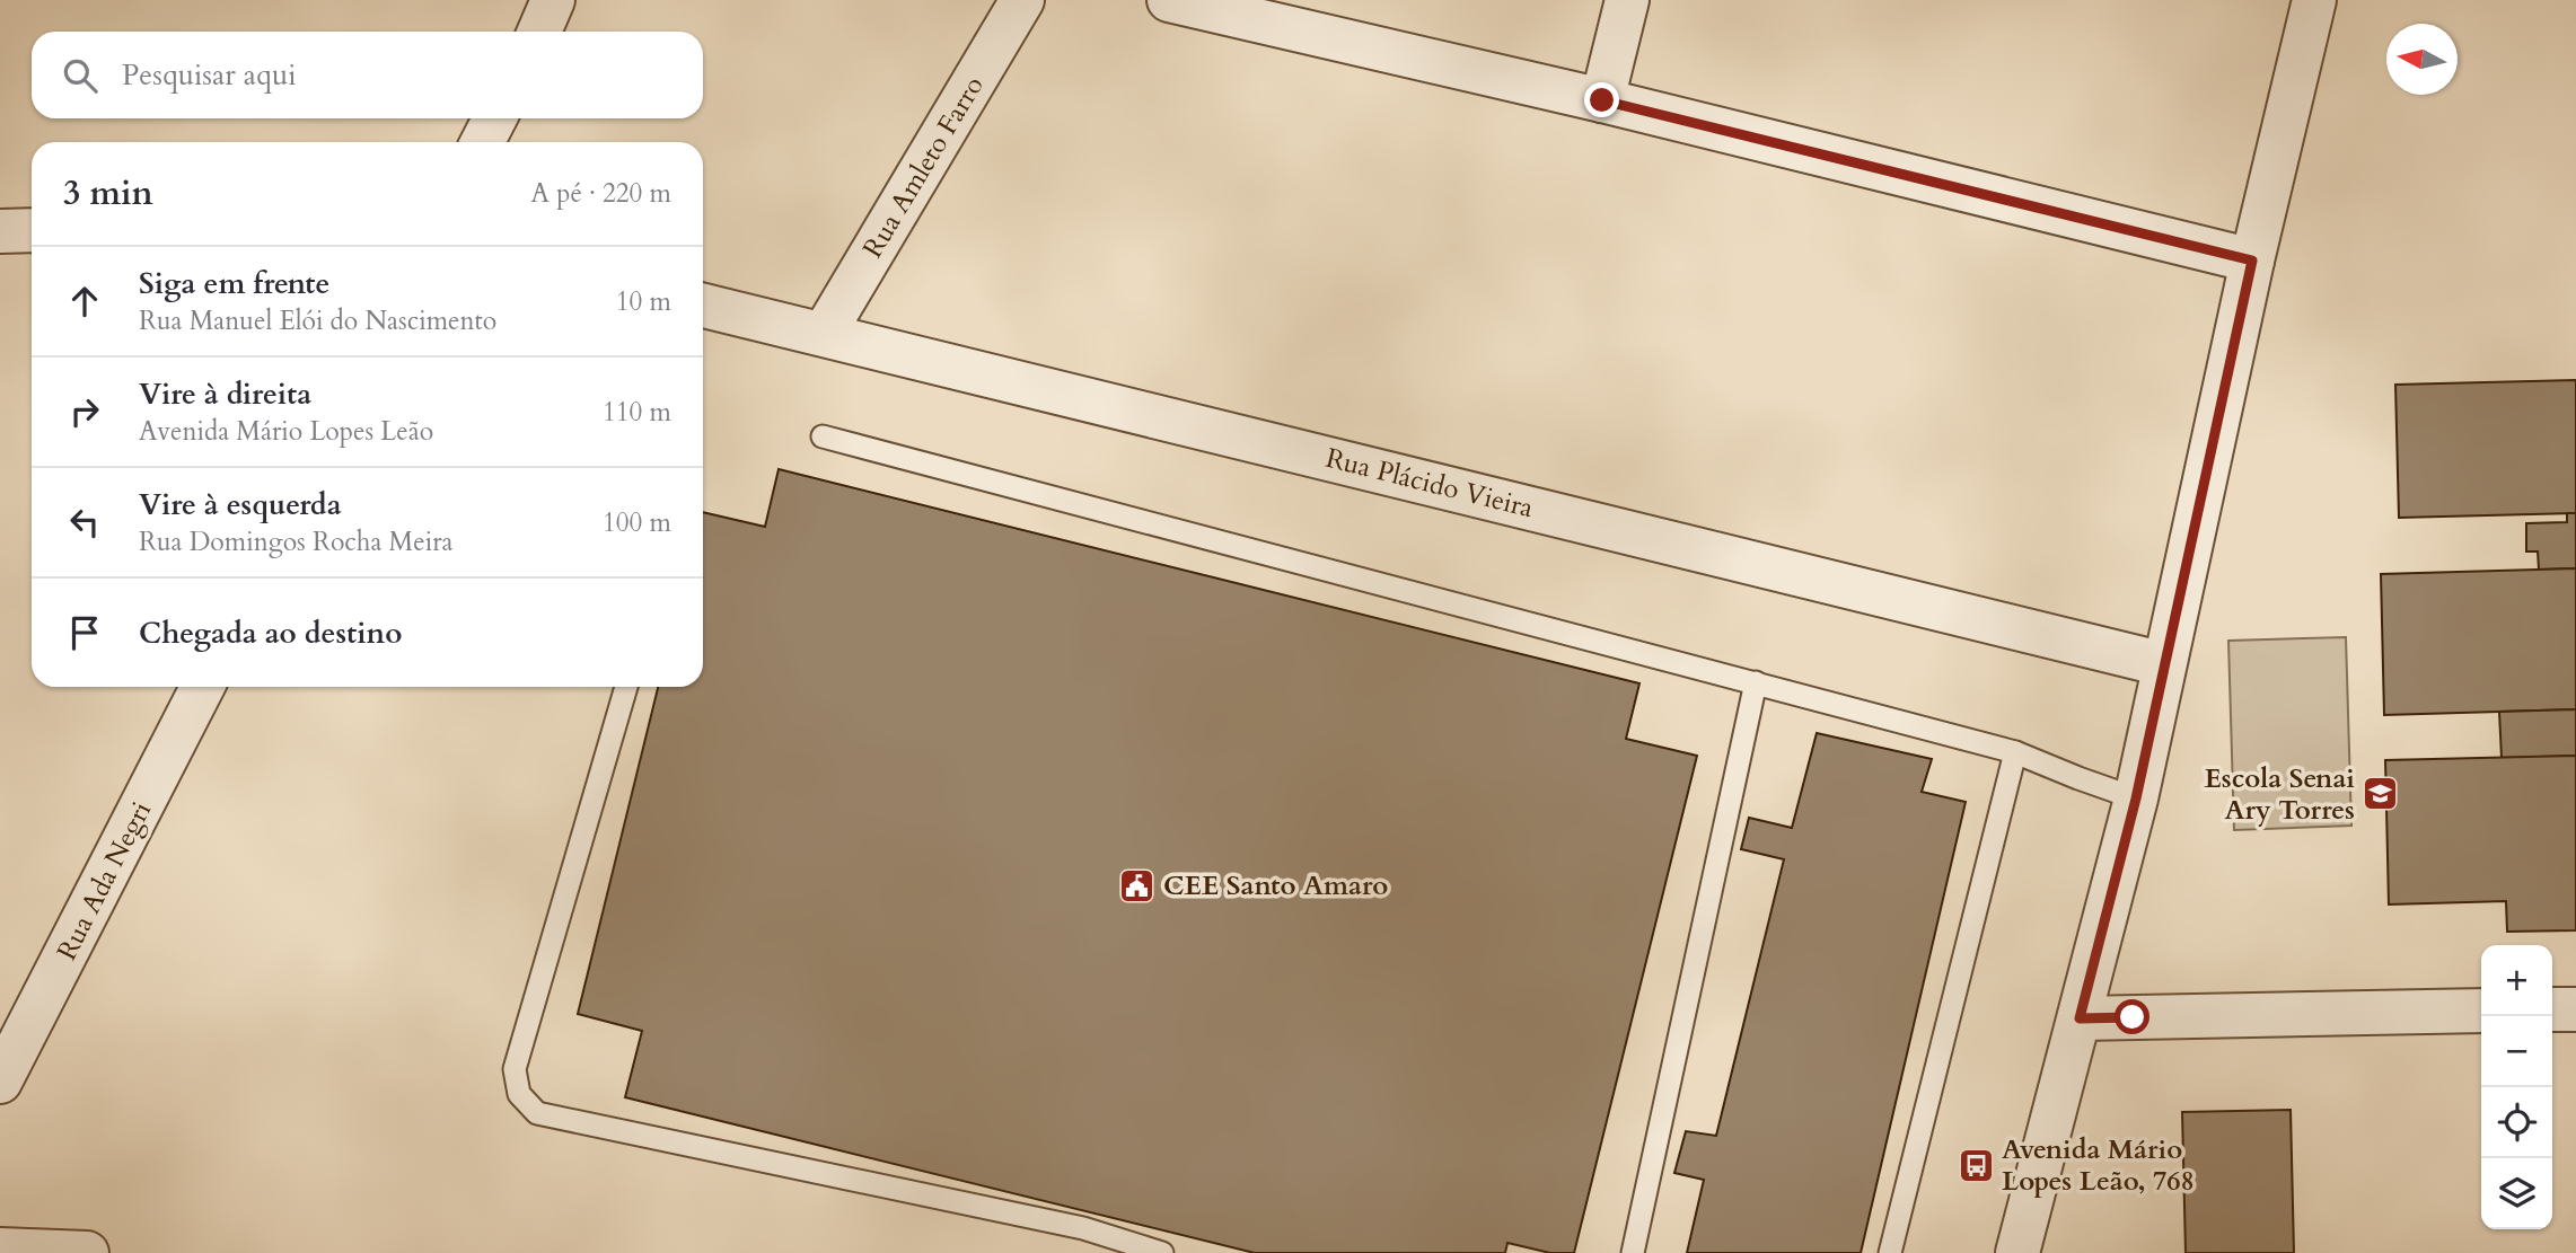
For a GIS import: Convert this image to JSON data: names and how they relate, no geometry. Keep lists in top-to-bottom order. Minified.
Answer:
{"streets":{"street":["Rua Amleto Farro","Rua Plácido Vieira","Rua Ada Negri"]},"crossings":[["Rua Amleto Farro","Rua Plácido Vieira"]],"places":{"school or university":["Escola Senai Ary Torres"],"public building":["CEE Santo Amaro"],"bus stop":["Avenida Mário Lopes Leão, 768"]},"north":"left","page":{"search":"Pesquisar aqui","heading":["3 min","A pé · 220 m"],"list":[["Siga em frente","Rua Manuel Elói do Nascimento","10 m"],["Vire à direita","Avenida Mário Lopes Leão","110 m"],["Vire à esquerda","Rua Domingos Rocha Meira","100 m"],"Chegada ao destino"],"map_buttons":["+","−"]}}
